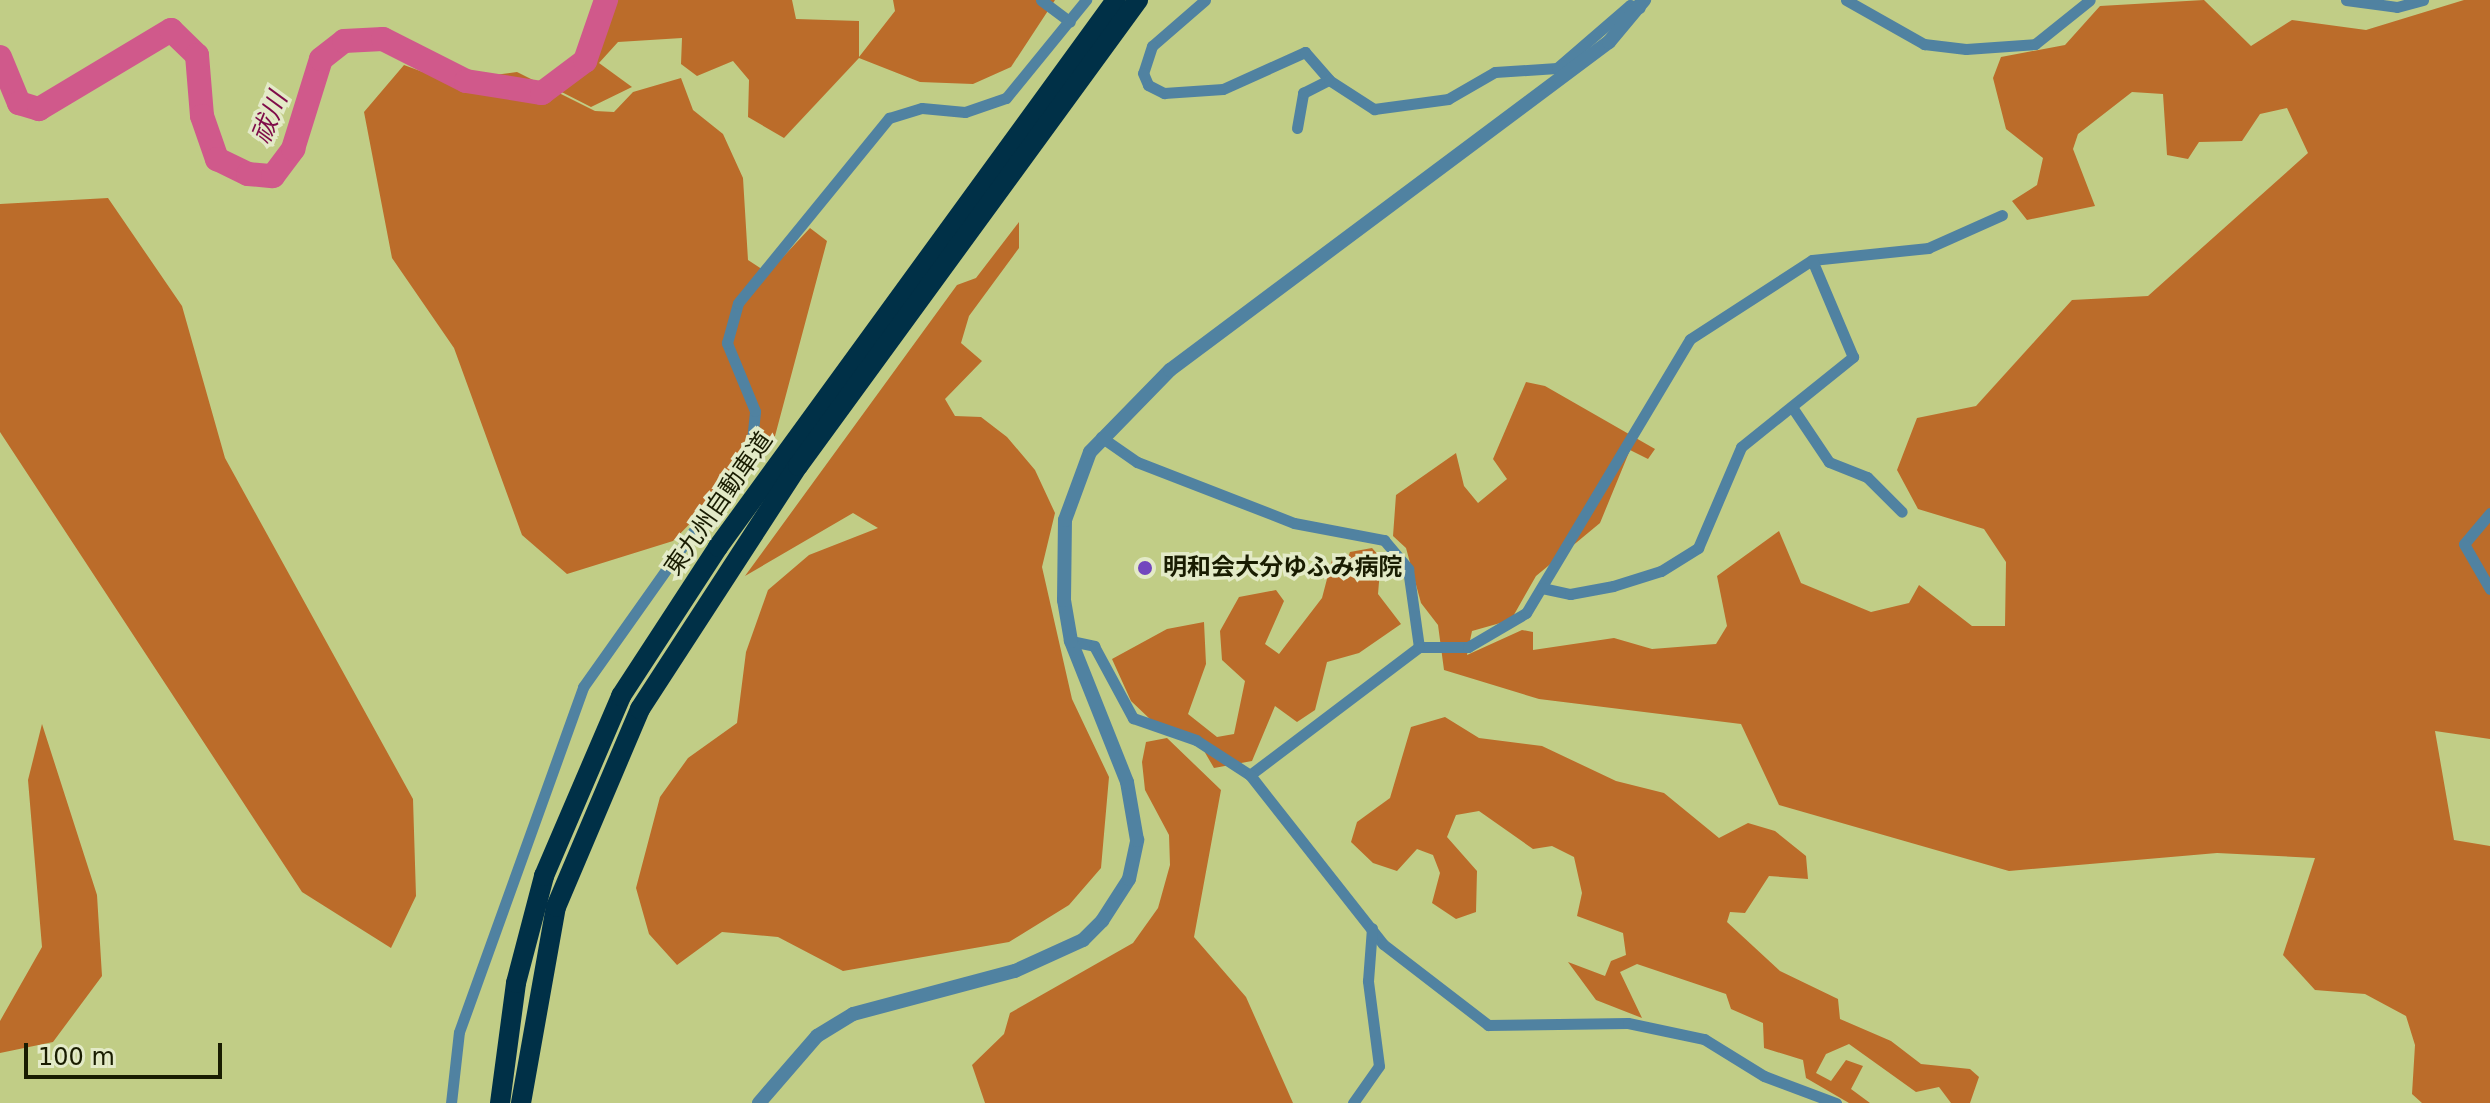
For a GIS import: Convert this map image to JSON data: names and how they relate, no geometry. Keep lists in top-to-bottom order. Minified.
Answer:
{"streets":{"highway":["東九州自動車道"]},"water":["祓川"],"places":["明和会大分ゆふみ病院"],"scale_bar":"100 m"}
